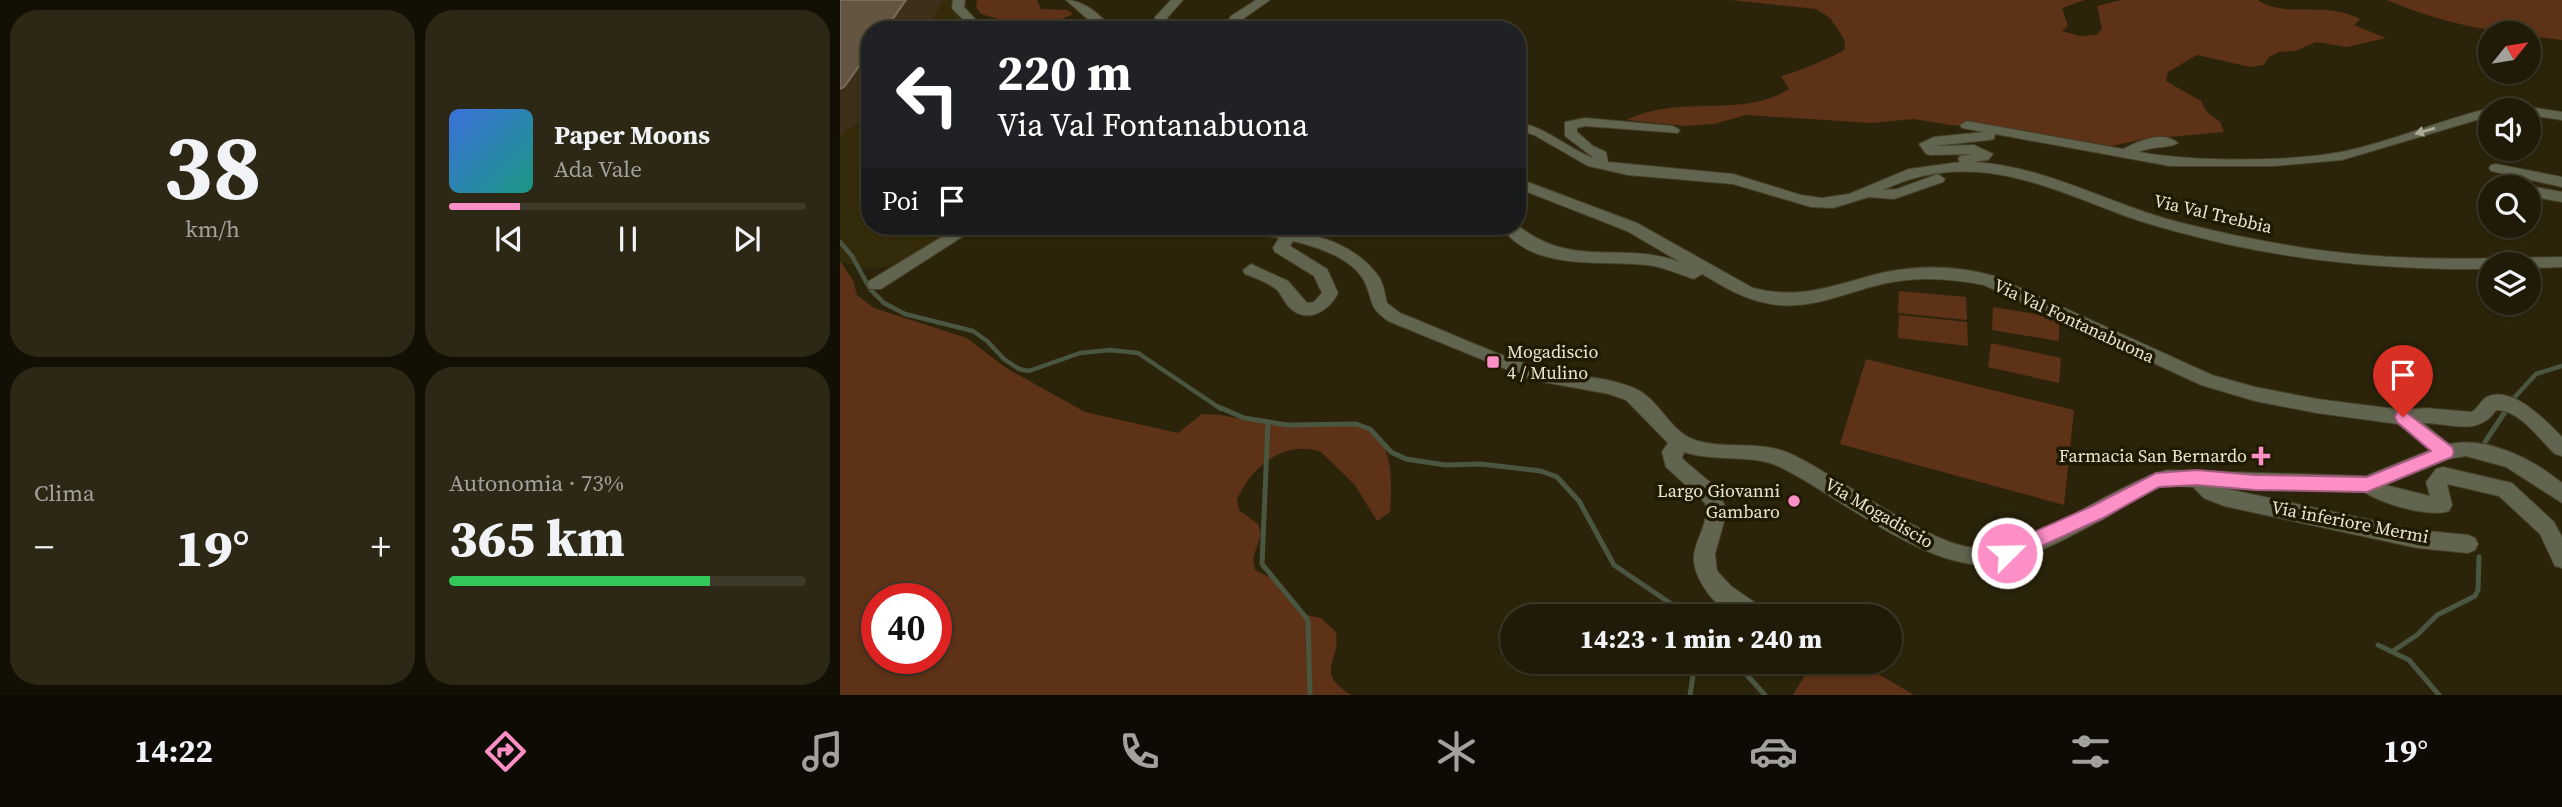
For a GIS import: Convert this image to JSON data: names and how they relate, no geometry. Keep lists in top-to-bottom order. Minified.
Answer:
{"streets":{"street":["Via Val Trebbia","Via Val Fontanabuona","Via Mogadiscio","Via inferiore Mermi"]},"crossings":[["Via Mogadiscio","Via inferiore Mermi"]],"places":{"transit":["Mogadiscio 4 / Mulino"],"health":["Farmacia San Bernardo"],"other":["Largo Giovanni Gambaro"]},"north":"top right","page":{"tile":[["38","km/h"],"Clima",["Autonomia · 73%","365 km"]],"turn":["220 m","Via Val Fontanabuona"],"song":["Paper Moons","Ada Vale"],"then":"Poi","heat":["−","19°","+"],"limit":"40","trip":"14:23 · 1 min · 240 m","tabs":["14:22","19°"]}}
